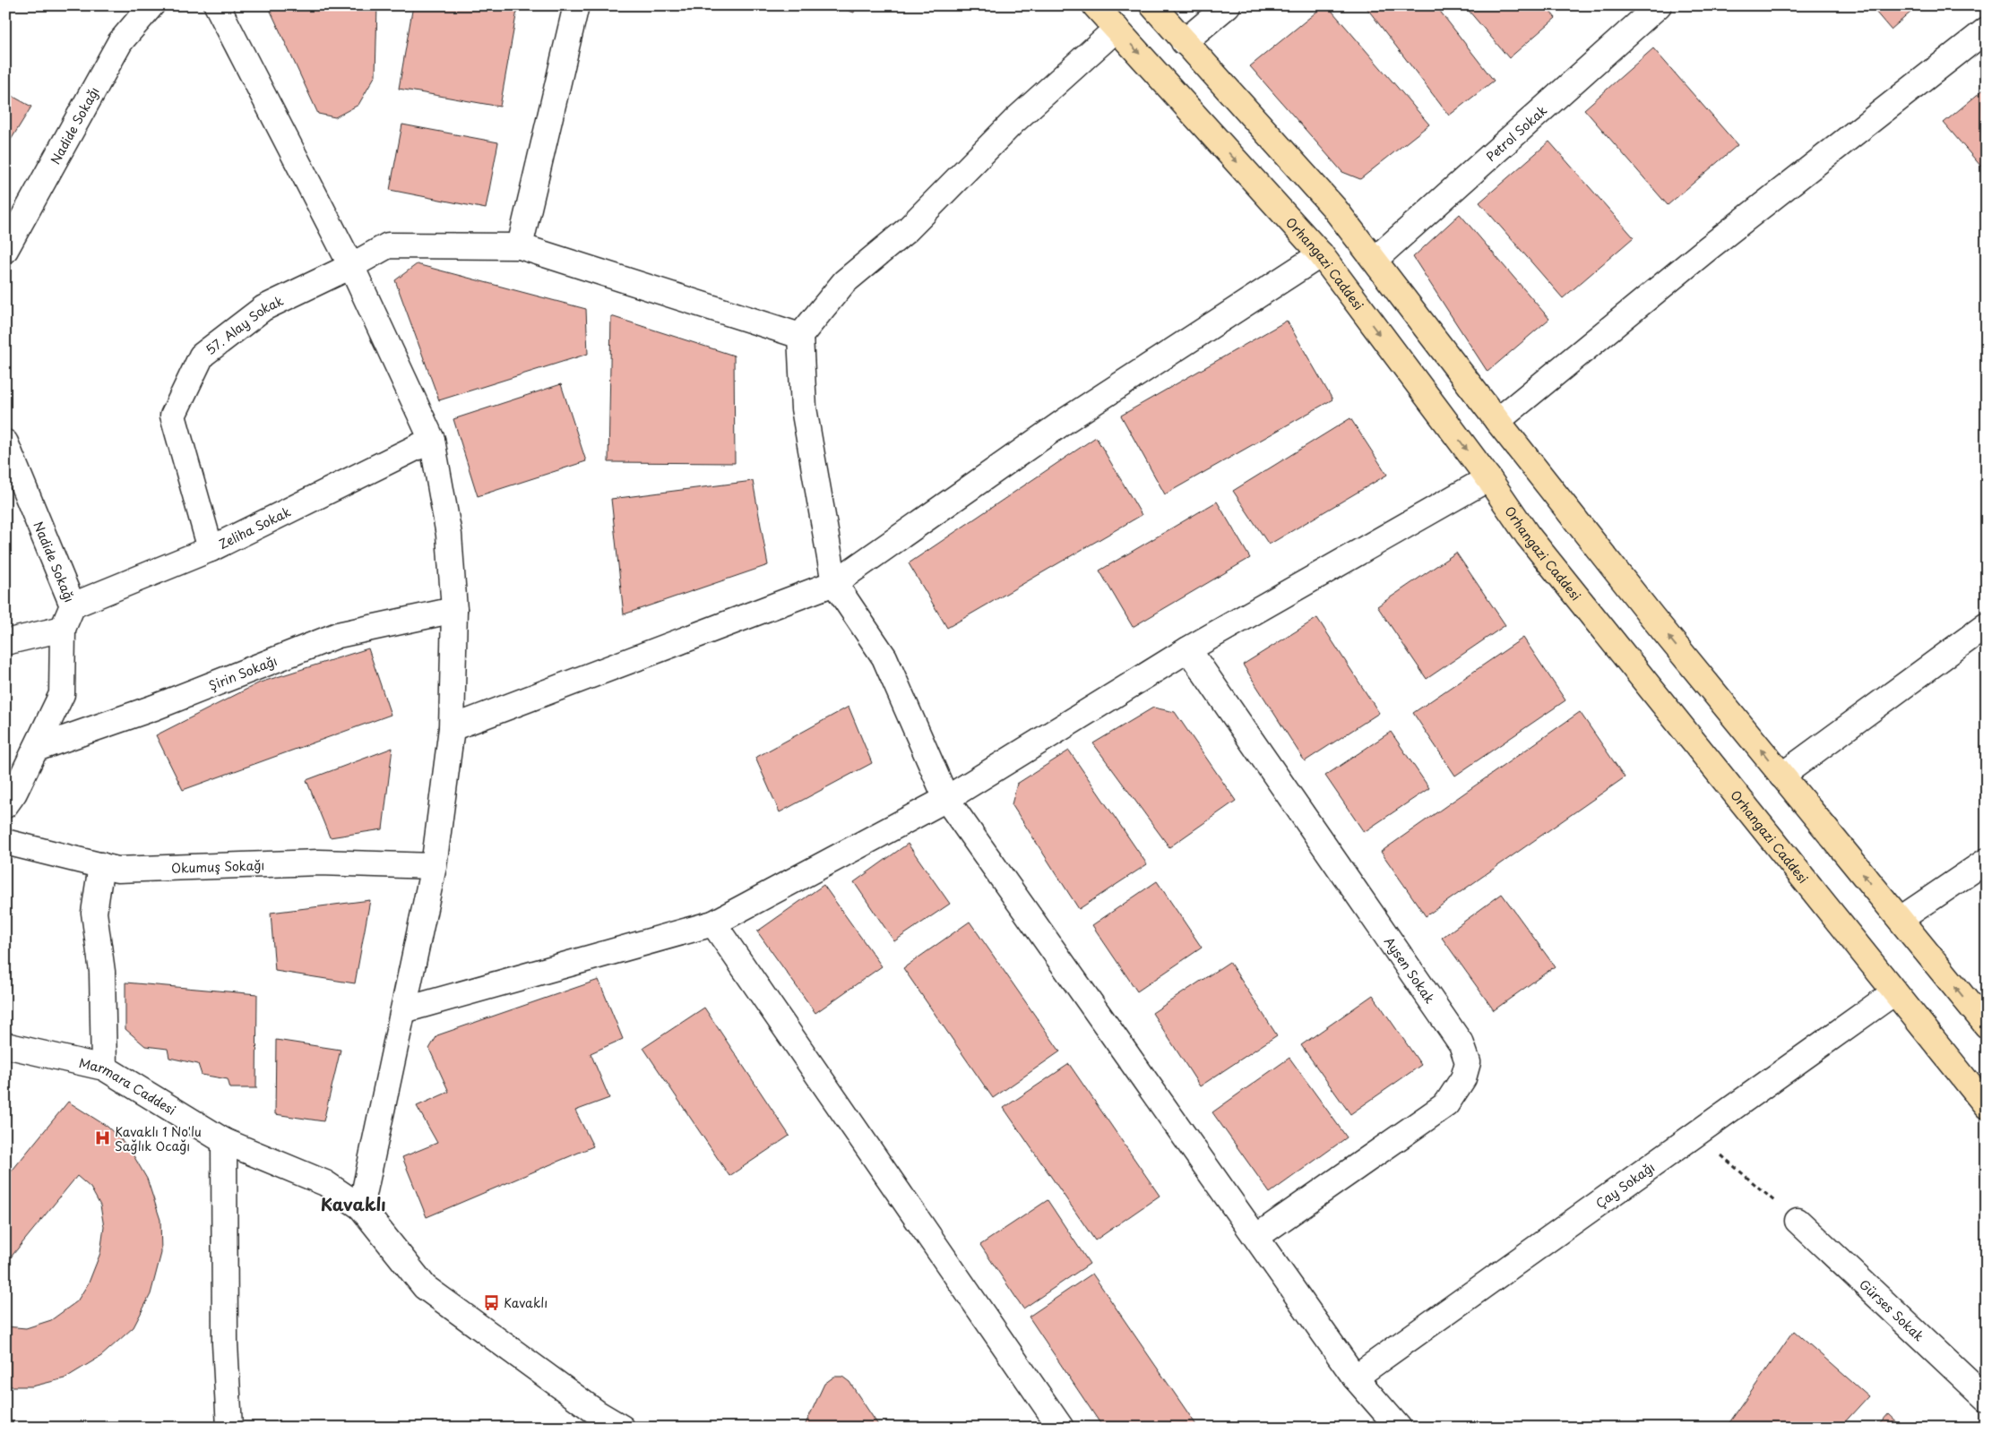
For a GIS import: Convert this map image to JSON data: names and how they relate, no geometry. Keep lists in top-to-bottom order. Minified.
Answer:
{"streets":{"main road":["Orhangazi Caddesi"],"street":["Nadide Sokağı","Petrol Sokak","57. Alay Sokak","Zeliha Sokak","Şirin Sokağı","Okumuş Sokağı","Aysen Sokak","Marmara Caddesi","Çay Sokağı","Gürses Sokak"]},"crossings":[["Nadide Sokağı","Zeliha Sokak"],["Nadide Sokağı","Şirin Sokağı"],["Orhangazi Caddesi","Çay Sokağı"],["57. Alay Sokak","Zeliha Sokak"]],"districts":["Kavaklı"],"places":{"hospital":["Kavaklı 1 No'lu Sağlık Ocağı"],"bus stop":["Kavaklı"]}}
